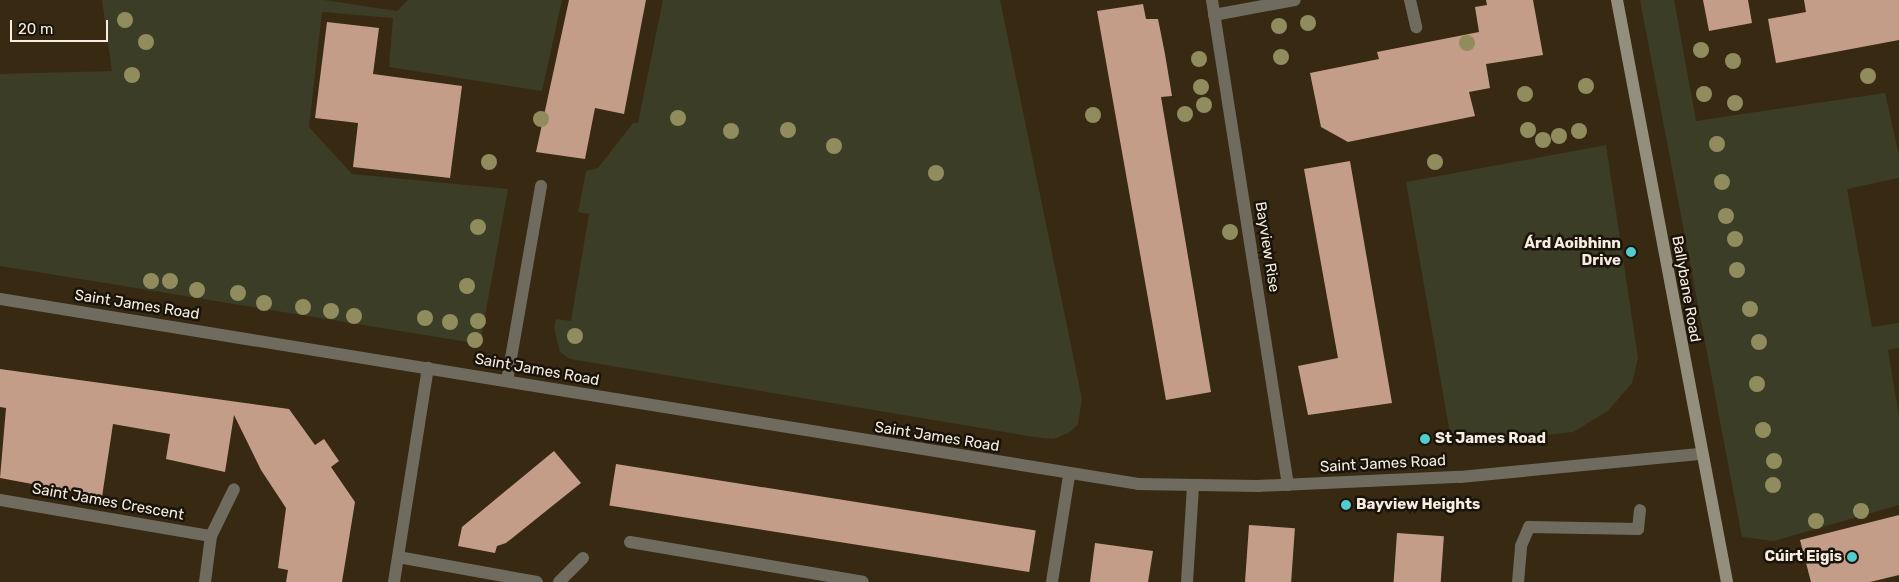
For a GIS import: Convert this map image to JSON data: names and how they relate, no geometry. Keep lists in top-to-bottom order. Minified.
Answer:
{"streets":{"main road":["Ballybane Road"],"street":["Bayview Rise","Saint James Road","Saint James Crescent"]},"crossings":[["Bayview Rise","Saint James Road"],["Ballybane Road","Saint James Road"]],"places":["Árd Aoibhinn Drive","St James Road","Bayview Heights","Cúirt Eigis"],"scale_bar":"20 m"}
